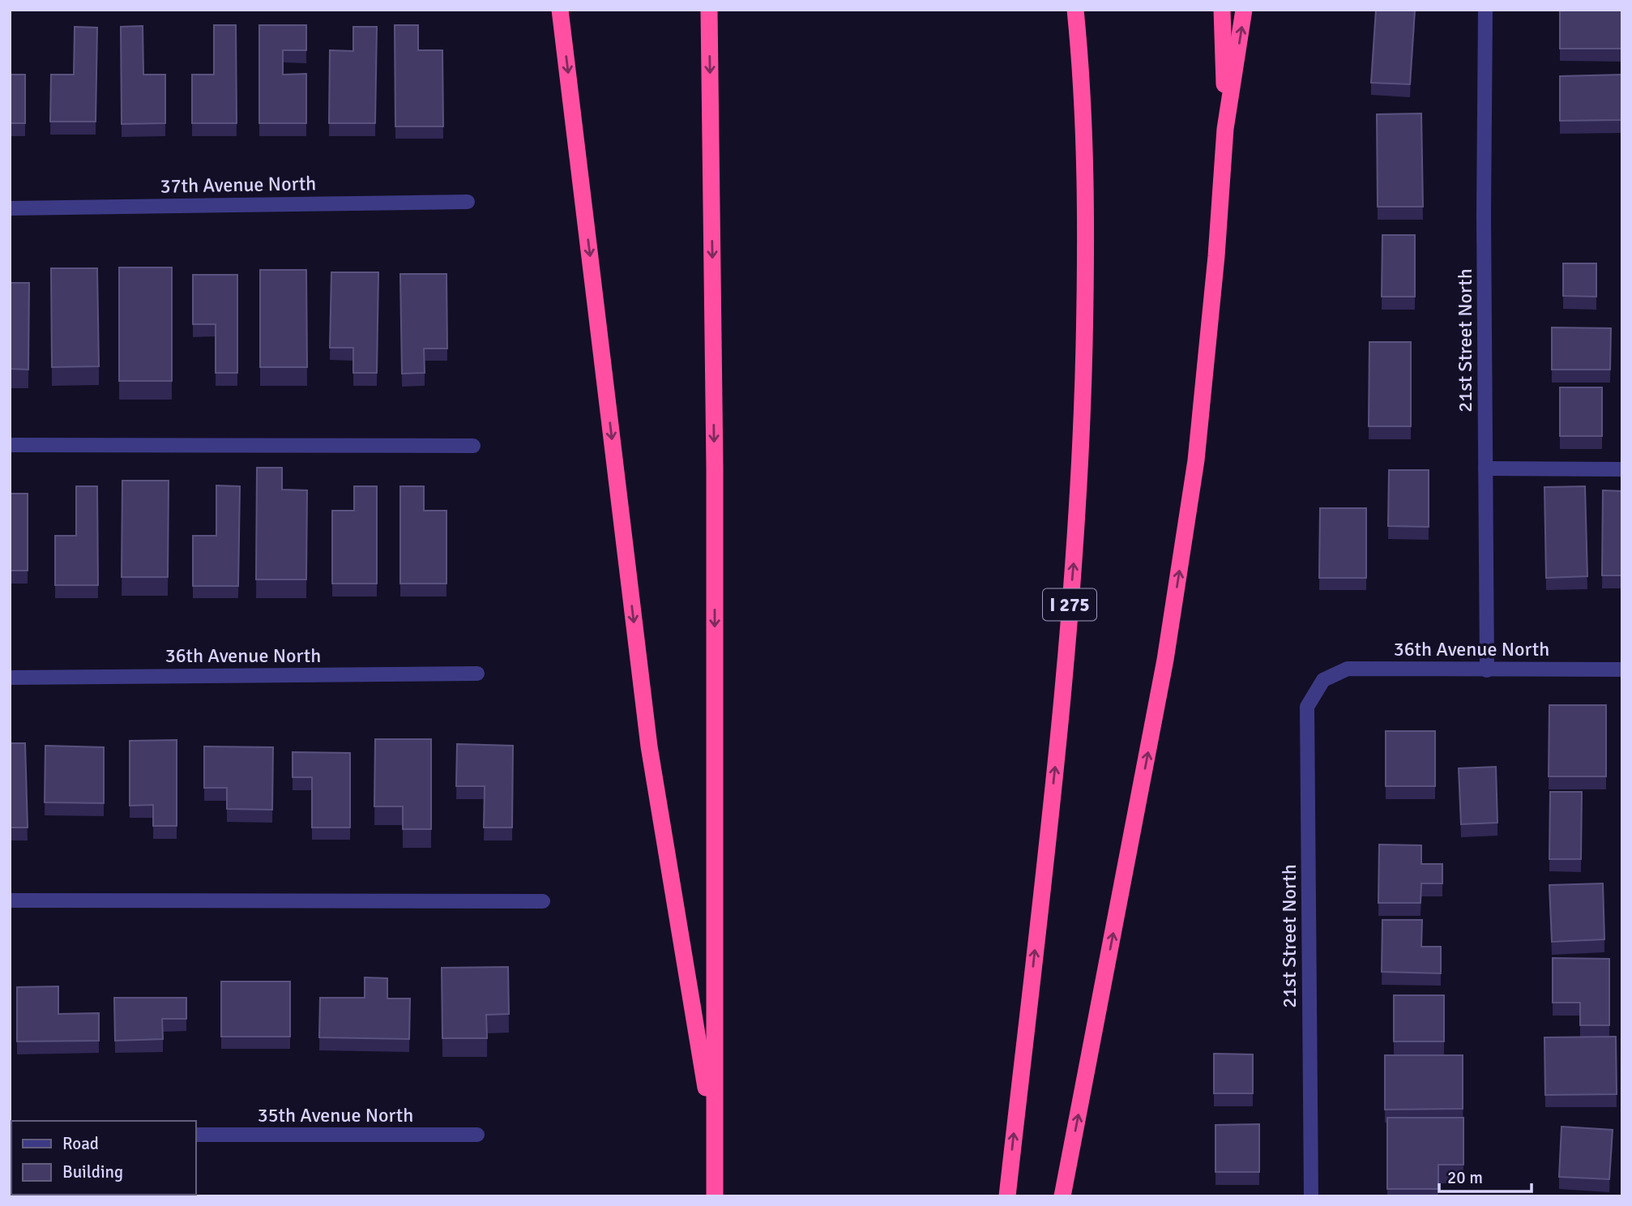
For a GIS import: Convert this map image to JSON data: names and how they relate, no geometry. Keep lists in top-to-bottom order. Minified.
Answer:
{"streets":{"highway":["I 275"],"street":["37th Avenue North","21st Street North","36th Avenue North","35th Avenue North"]},"crossings":[["21st Street North","36th Avenue North"]],"legend":["Road","Building"],"scale_bar":"20 m"}
